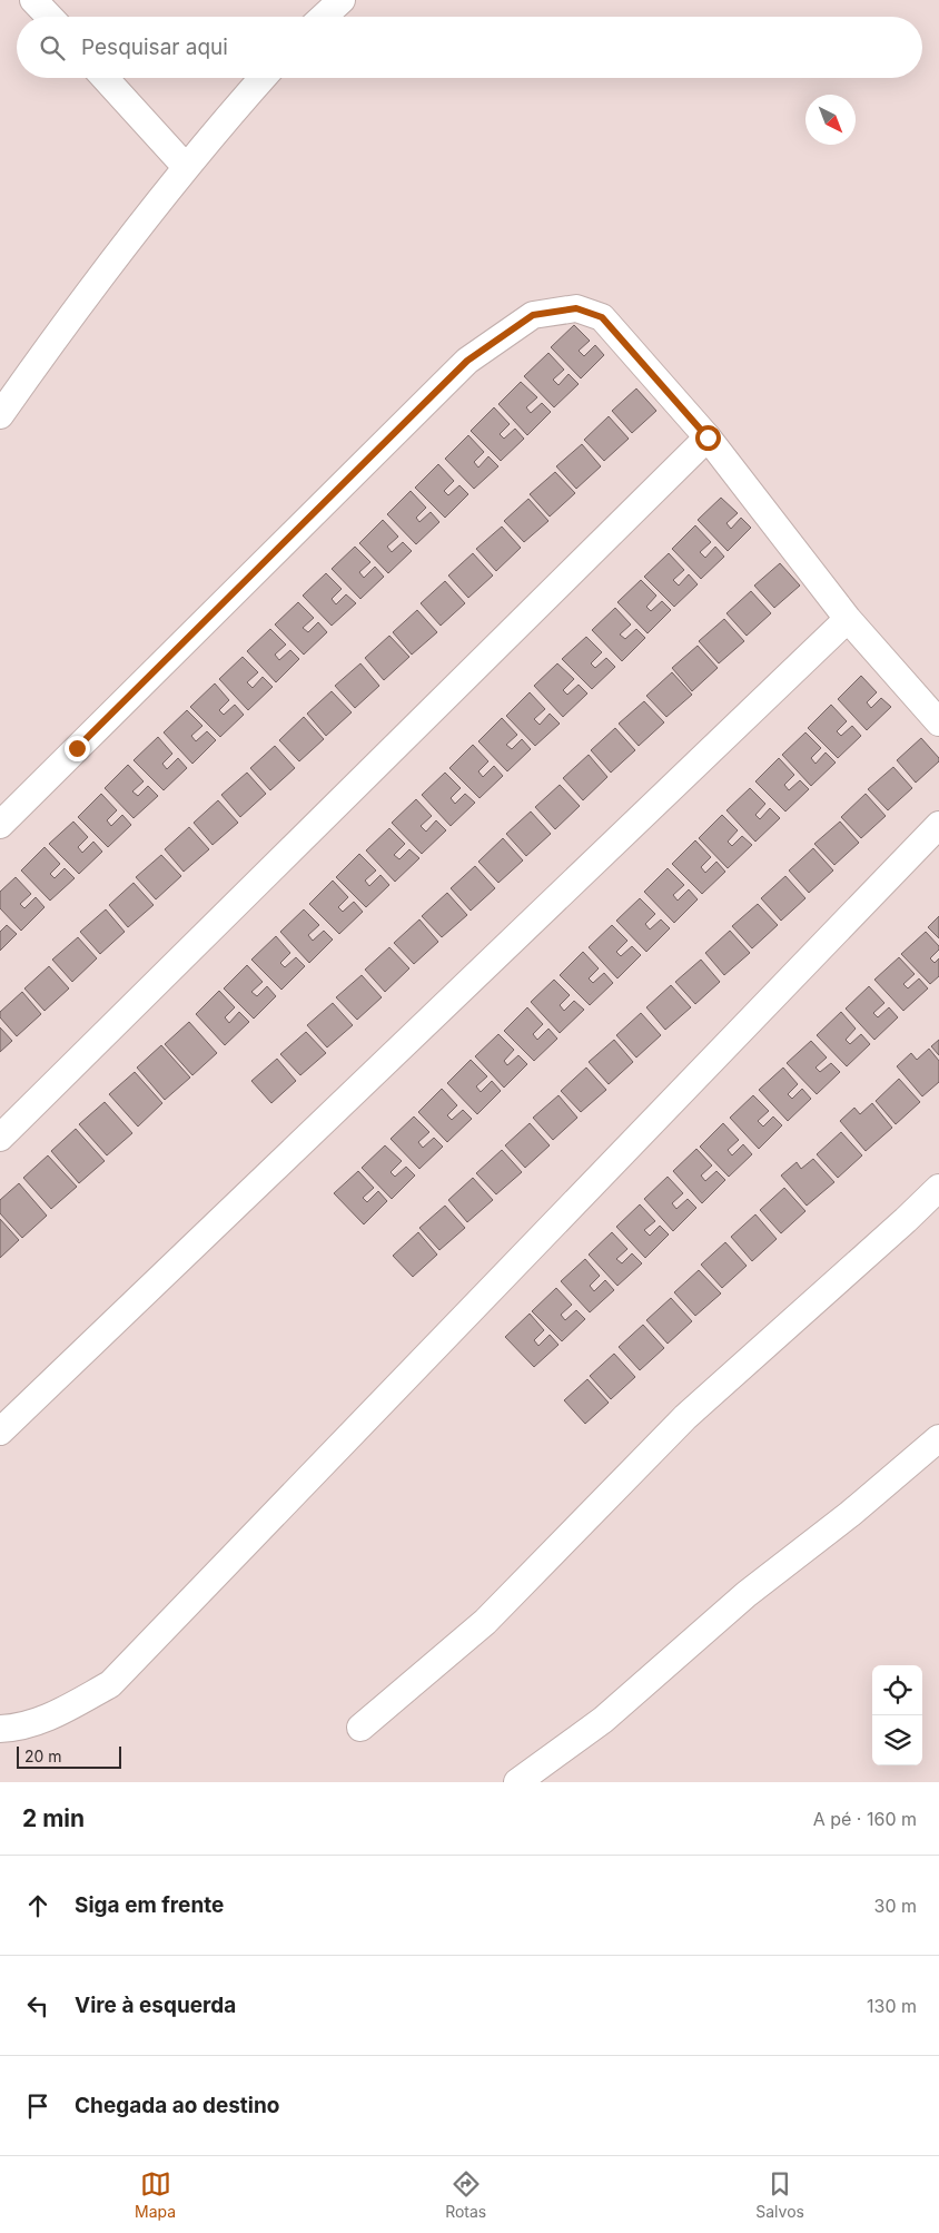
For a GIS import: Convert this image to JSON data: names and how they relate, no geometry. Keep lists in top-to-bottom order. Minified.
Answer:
{"scale_bar":"20 m","north":"bottom right","page":{"search":"Pesquisar aqui","scale":"20 m","heading":["2 min","A pé · 160 m"],"list":[["Siga em frente","30 m"],["Vire à esquerda","130 m"],"Chegada ao destino"],"nav":["Mapa","Rotas","Salvos"]}}
